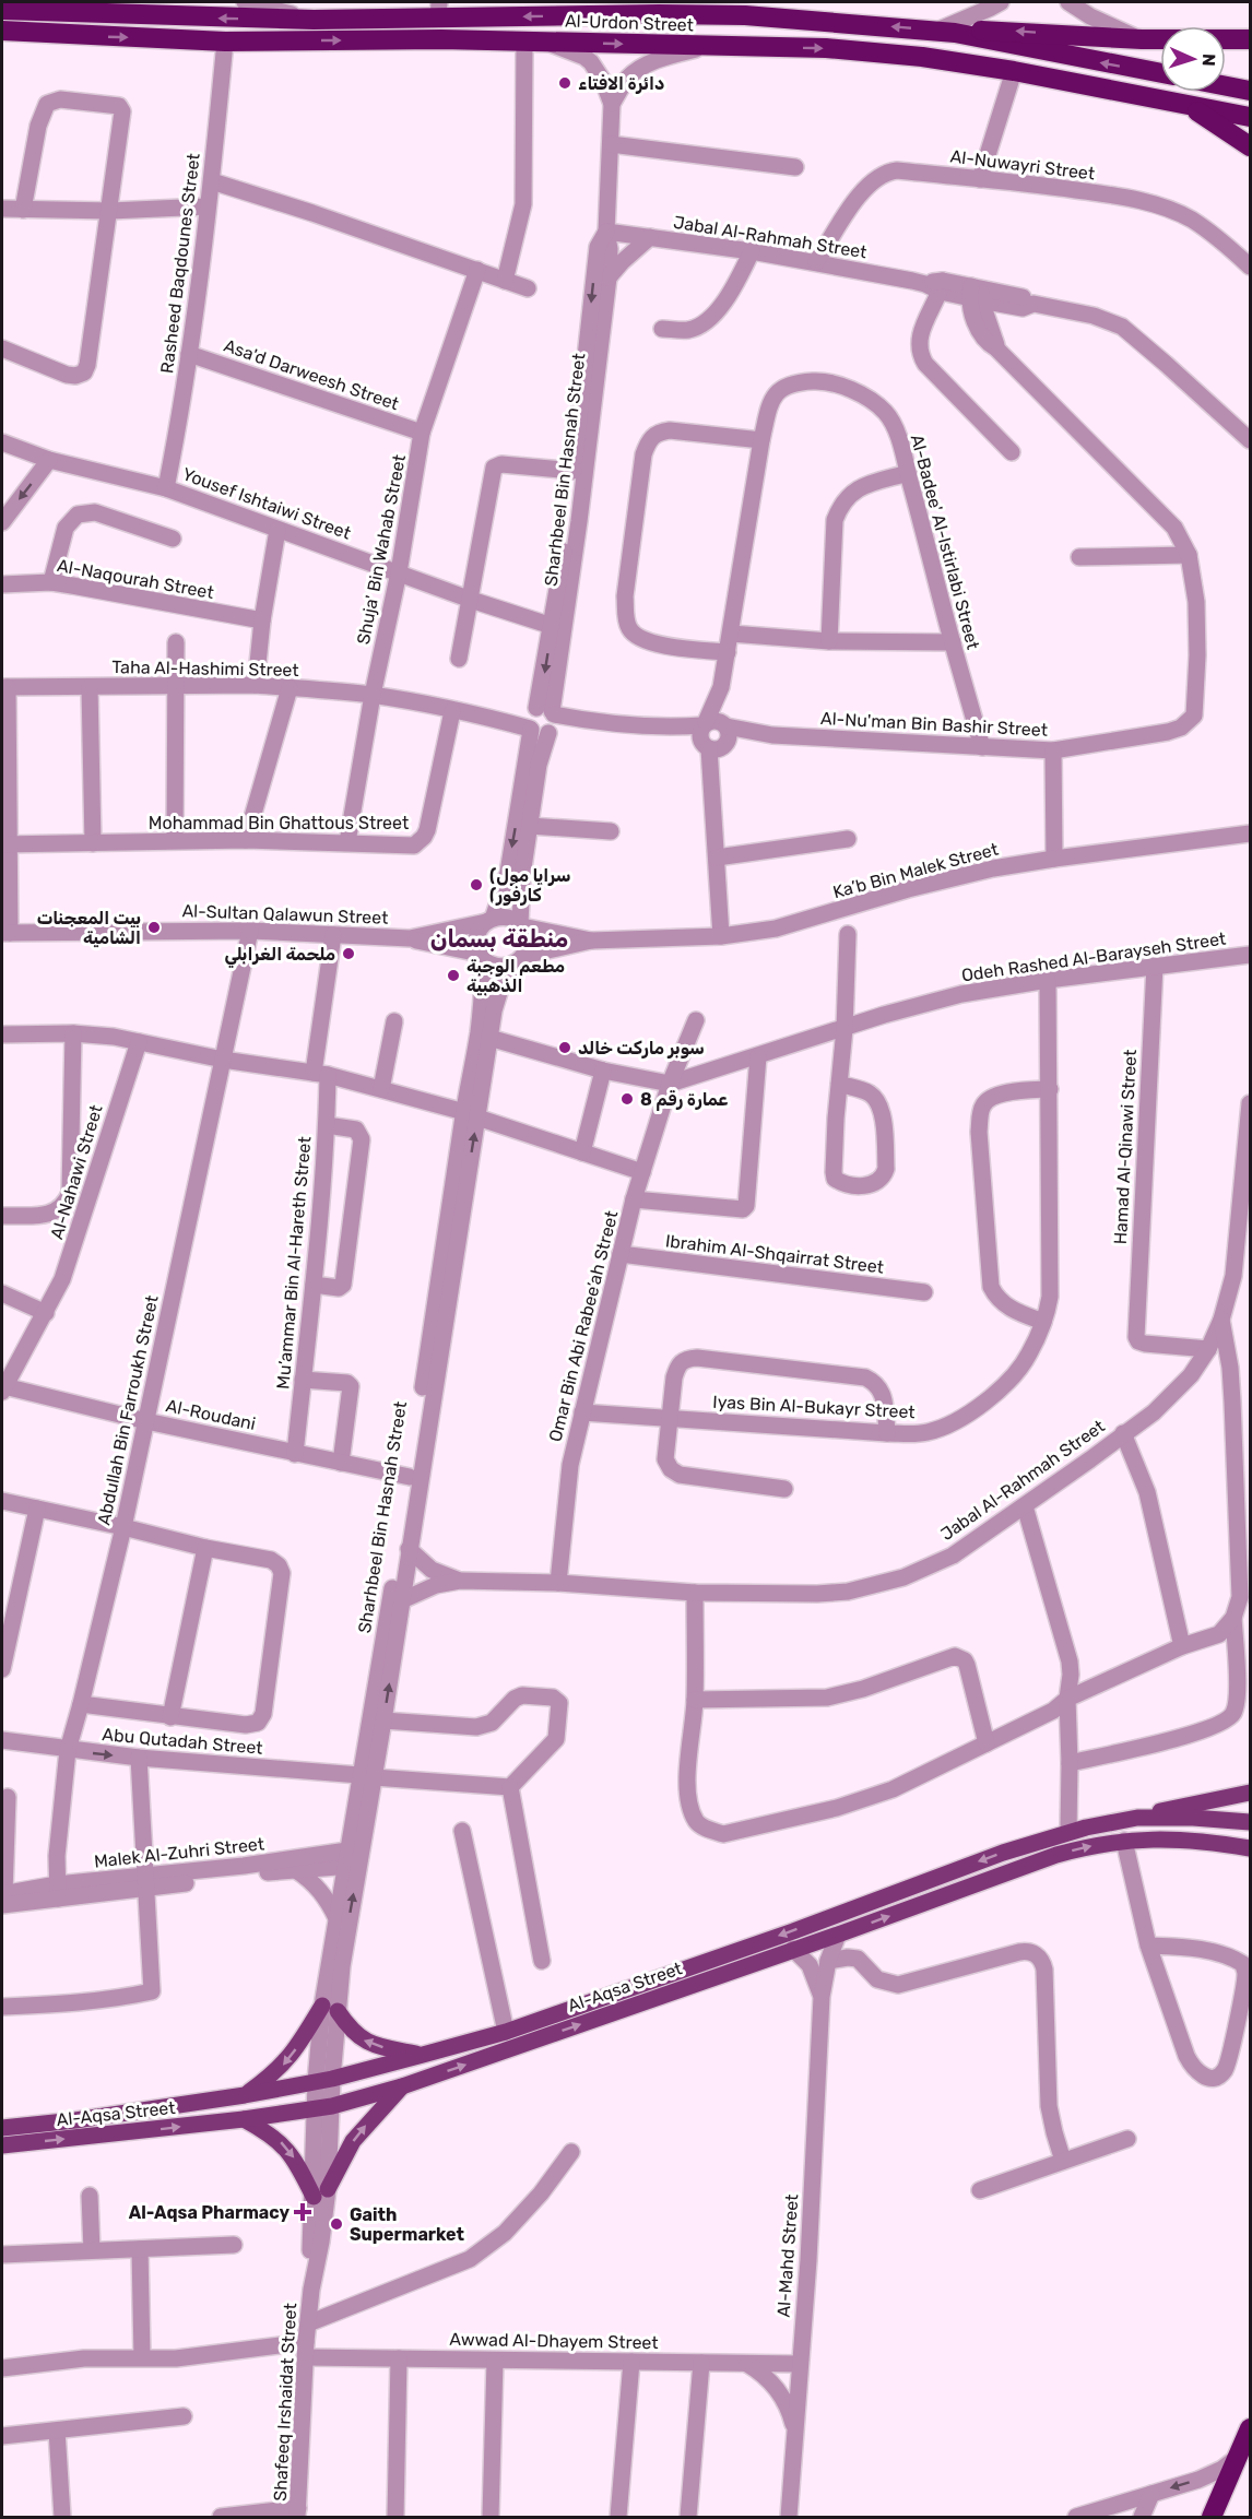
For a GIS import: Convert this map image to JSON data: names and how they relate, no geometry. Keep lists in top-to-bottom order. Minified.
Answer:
{"streets":{"highway":["Al-Urdon Street"],"main road":["Al-Aqsa Street"],"street":["Al-Nuwayri Street","Jabal Al-Rahmah Street","Rasheed Baqdounes Street","Asa'd Darweesh Street","Sharhbeel Bin Hasnah Street","Yousef Ishtaiwi Street","Al-Badee' Al-Istirlabi Street","Shuja' Bin Wahab Street","Al-Naqourah Street","Taha Al-Hashimi Street","Al-Nu'man Bin Bashir Street","Mohammad Bin Ghattous Street","Ka’b Bin Malek Street","Al-Sultan Qalawun Street","Odeh Rashed Al-Barayseh Street","Hamad Al-Qinawi Street","Al-Nahawi Street","Ibrahim Al-Shqairrat Street","Mu’ammar Bin Al-Hareth Street","Omar Bin Abi Rabee’ah Street","Iyas Bin Al-Bukayr Street","Abdullah Bin Farroukh Street","Al-Roudani","Abu Qutadah Street","Malek Al-Zuhri Street","Al-Mahd Street","Awwad Al-Dhayem Street","Shafeeq Irshaidat Street"]},"crossings":[["Al-Urdon Street","Rasheed Baqdounes Street"],["Al-Urdon Street","Sharhbeel Bin Hasnah Street"],["Al-Nuwayri Street","Jabal Al-Rahmah Street"],["Jabal Al-Rahmah Street","Sharhbeel Bin Hasnah Street"],["Jabal Al-Rahmah Street","Al-Nu'man Bin Bashir Street"],["Jabal Al-Rahmah Street","Hamad Al-Qinawi Street"],["Jabal Al-Rahmah Street","Omar Bin Abi Rabee’ah Street"],["Rasheed Baqdounes Street","Asa'd Darweesh Street"],["Rasheed Baqdounes Street","Yousef Ishtaiwi Street"],["Asa'd Darweesh Street","Shuja' Bin Wahab Street"],["Sharhbeel Bin Hasnah Street","Yousef Ishtaiwi Street"],["Sharhbeel Bin Hasnah Street","Taha Al-Hashimi Street"],["Sharhbeel Bin Hasnah Street","Al-Nu'man Bin Bashir Street"],["Sharhbeel Bin Hasnah Street","Ka’b Bin Malek Street"],["Sharhbeel Bin Hasnah Street","Al-Sultan Qalawun Street"],["Sharhbeel Bin Hasnah Street","Odeh Rashed Al-Barayseh Street"],["Sharhbeel Bin Hasnah Street","Al-Roudani"],["Sharhbeel Bin Hasnah Street","Abu Qutadah Street"],["Sharhbeel Bin Hasnah Street","Malek Al-Zuhri Street"],["Sharhbeel Bin Hasnah Street","Al-Aqsa Street"],["Sharhbeel Bin Hasnah Street","Shafeeq Irshaidat Street"],["Yousef Ishtaiwi Street","Shuja' Bin Wahab Street"],["Al-Badee' Al-Istirlabi Street","Al-Nu'man Bin Bashir Street"],["Al-Badee' Al-Istirlabi Street","Ka’b Bin Malek Street"],["Shuja' Bin Wahab Street","Taha Al-Hashimi Street"],["Shuja' Bin Wahab Street","Mohammad Bin Ghattous Street"],["Taha Al-Hashimi Street","Al-Nu'man Bin Bashir Street"],["Taha Al-Hashimi Street","Mohammad Bin Ghattous Street"],["Ka’b Bin Malek Street","Al-Sultan Qalawun Street"],["Al-Sultan Qalawun Street","Mu’ammar Bin Al-Hareth Street"],["Al-Sultan Qalawun Street","Abdullah Bin Farroukh Street"],["Odeh Rashed Al-Barayseh Street","Hamad Al-Qinawi Street"],["Odeh Rashed Al-Barayseh Street","Omar Bin Abi Rabee’ah Street"],["Odeh Rashed Al-Barayseh Street","Iyas Bin Al-Bukayr Street"],["Al-Nahawi Street","Al-Roudani"],["Ibrahim Al-Shqairrat Street","Omar Bin Abi Rabee’ah Street"],["Mu’ammar Bin Al-Hareth Street","Al-Roudani"],["Omar Bin Abi Rabee’ah Street","Iyas Bin Al-Bukayr Street"],["Abdullah Bin Farroukh Street","Al-Roudani"],["Abdullah Bin Farroukh Street","Abu Qutadah Street"],["Abdullah Bin Farroukh Street","Malek Al-Zuhri Street"],["Al-Aqsa Street","Al-Mahd Street"],["Al-Aqsa Street","Shafeeq Irshaidat Street"],["Al-Mahd Street","Awwad Al-Dhayem Street"],["Awwad Al-Dhayem Street","Shafeeq Irshaidat Street"]],"districts":["منطقة بسمان"],"places":{"other":["دائرة الافتاء","(سرايا مول (كارفور","بيت المعجنات الشامية","ملحمة الغرابلي","مطعم الوجبة الذهبية","سوبر ماركت خالد","عمارة رقم 8","Gaith Supermarket"],"health":["Al-Aqsa Pharmacy"]},"north":"right"}
